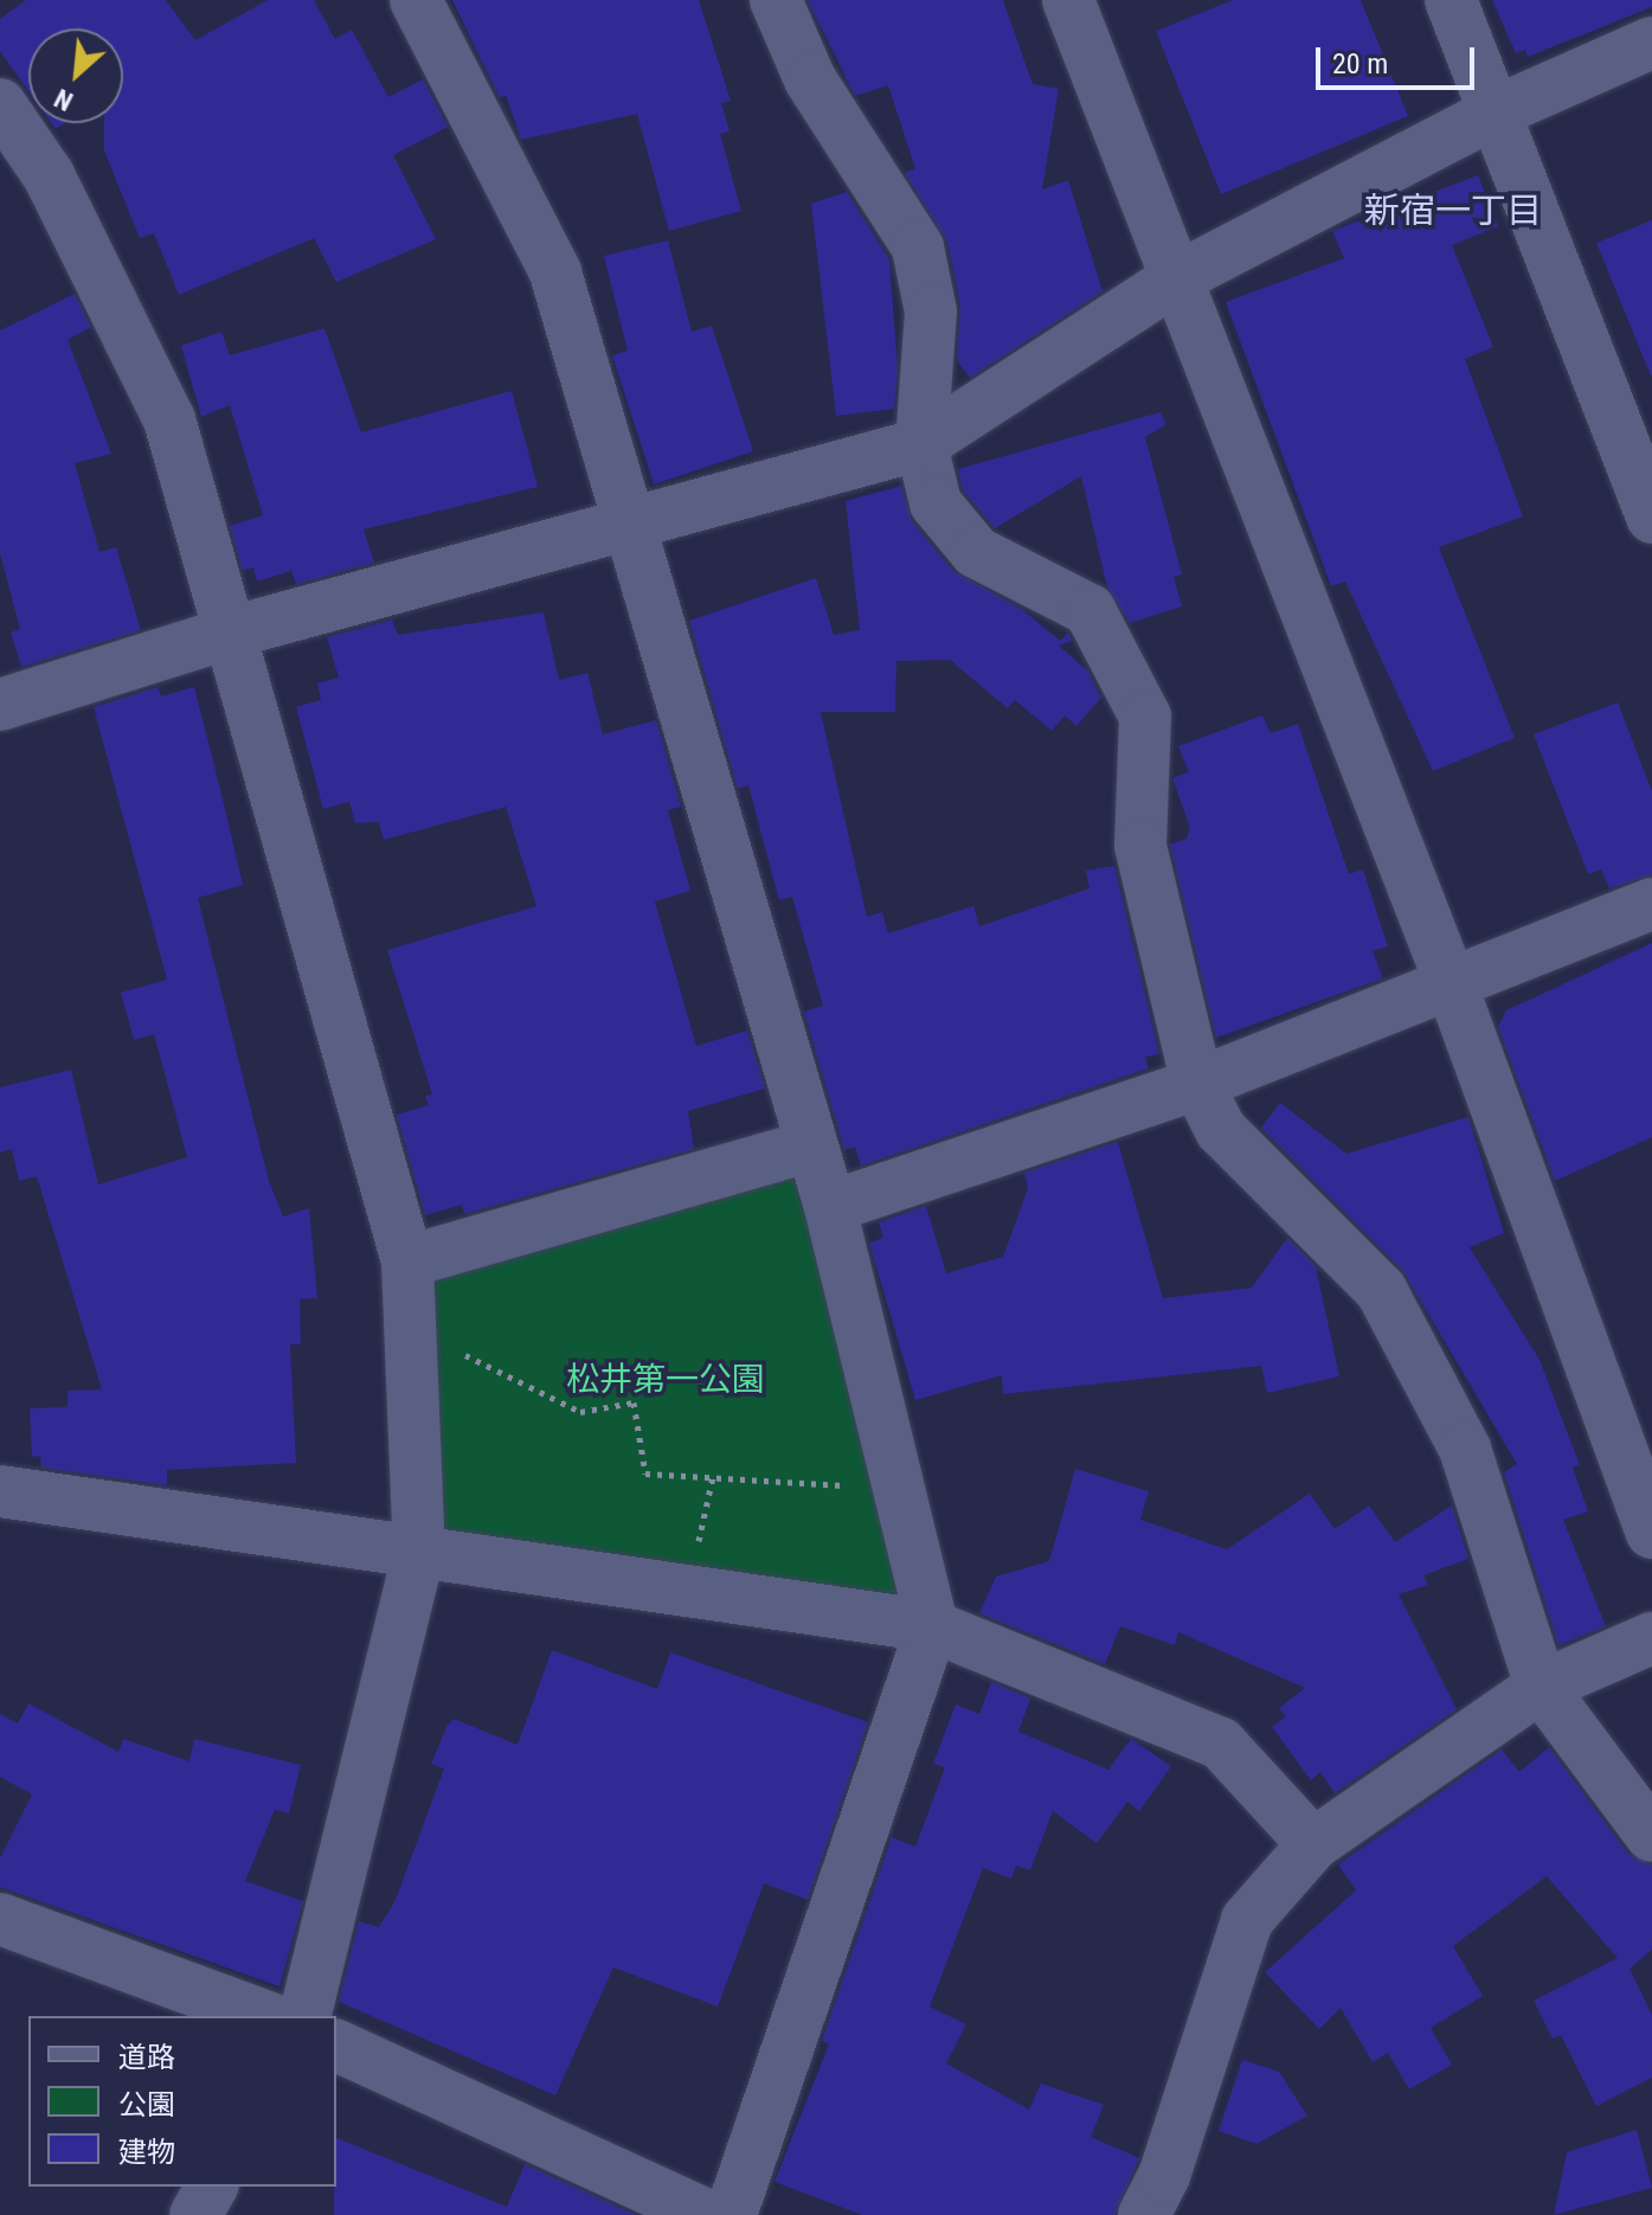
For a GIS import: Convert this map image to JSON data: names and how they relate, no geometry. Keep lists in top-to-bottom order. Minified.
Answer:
{"districts":["新宿一丁目"],"parks":["松井第一公園"],"legend":["道路","公園","建物"],"scale_bar":"20 m","north":"bottom left"}
